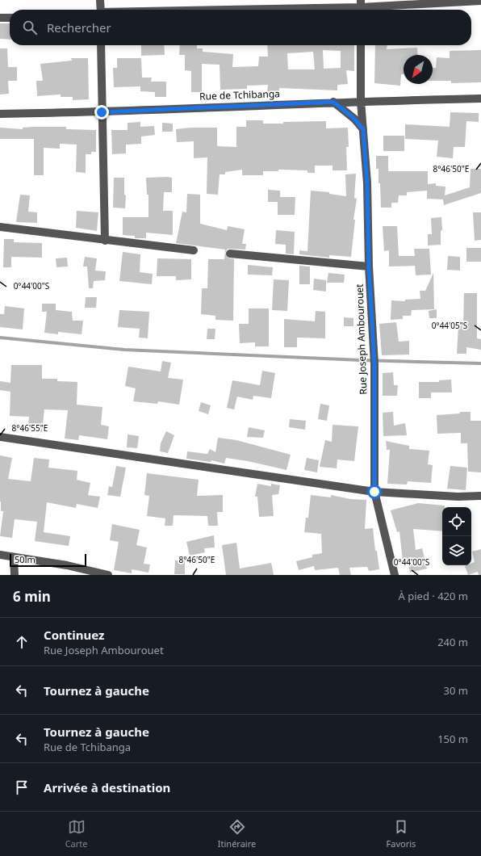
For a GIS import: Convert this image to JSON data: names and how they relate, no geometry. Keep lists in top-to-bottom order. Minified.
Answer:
{"streets":{"street":["Rue de Tchibanga","Rue Joseph Ambourouet"]},"crossings":[["Rue de Tchibanga","Rue Joseph Ambourouet"]],"scale_bar":"50 m","north":"bottom left","page":{"search":"Rechercher","scale":"50 m","heading":["6 min","À pied · 420 m"],"list":[["Continuez","Rue Joseph Ambourouet","240 m"],["Tournez à gauche","30 m"],["Tournez à gauche","Rue de Tchibanga","150 m"],"Arrivée à destination"],"nav":["Carte","Itinéraire","Favoris"]},"coordinates":["8°46'50\"E","0°44'00\"S","0°44'05\"S","8°46'55\"E"]}
